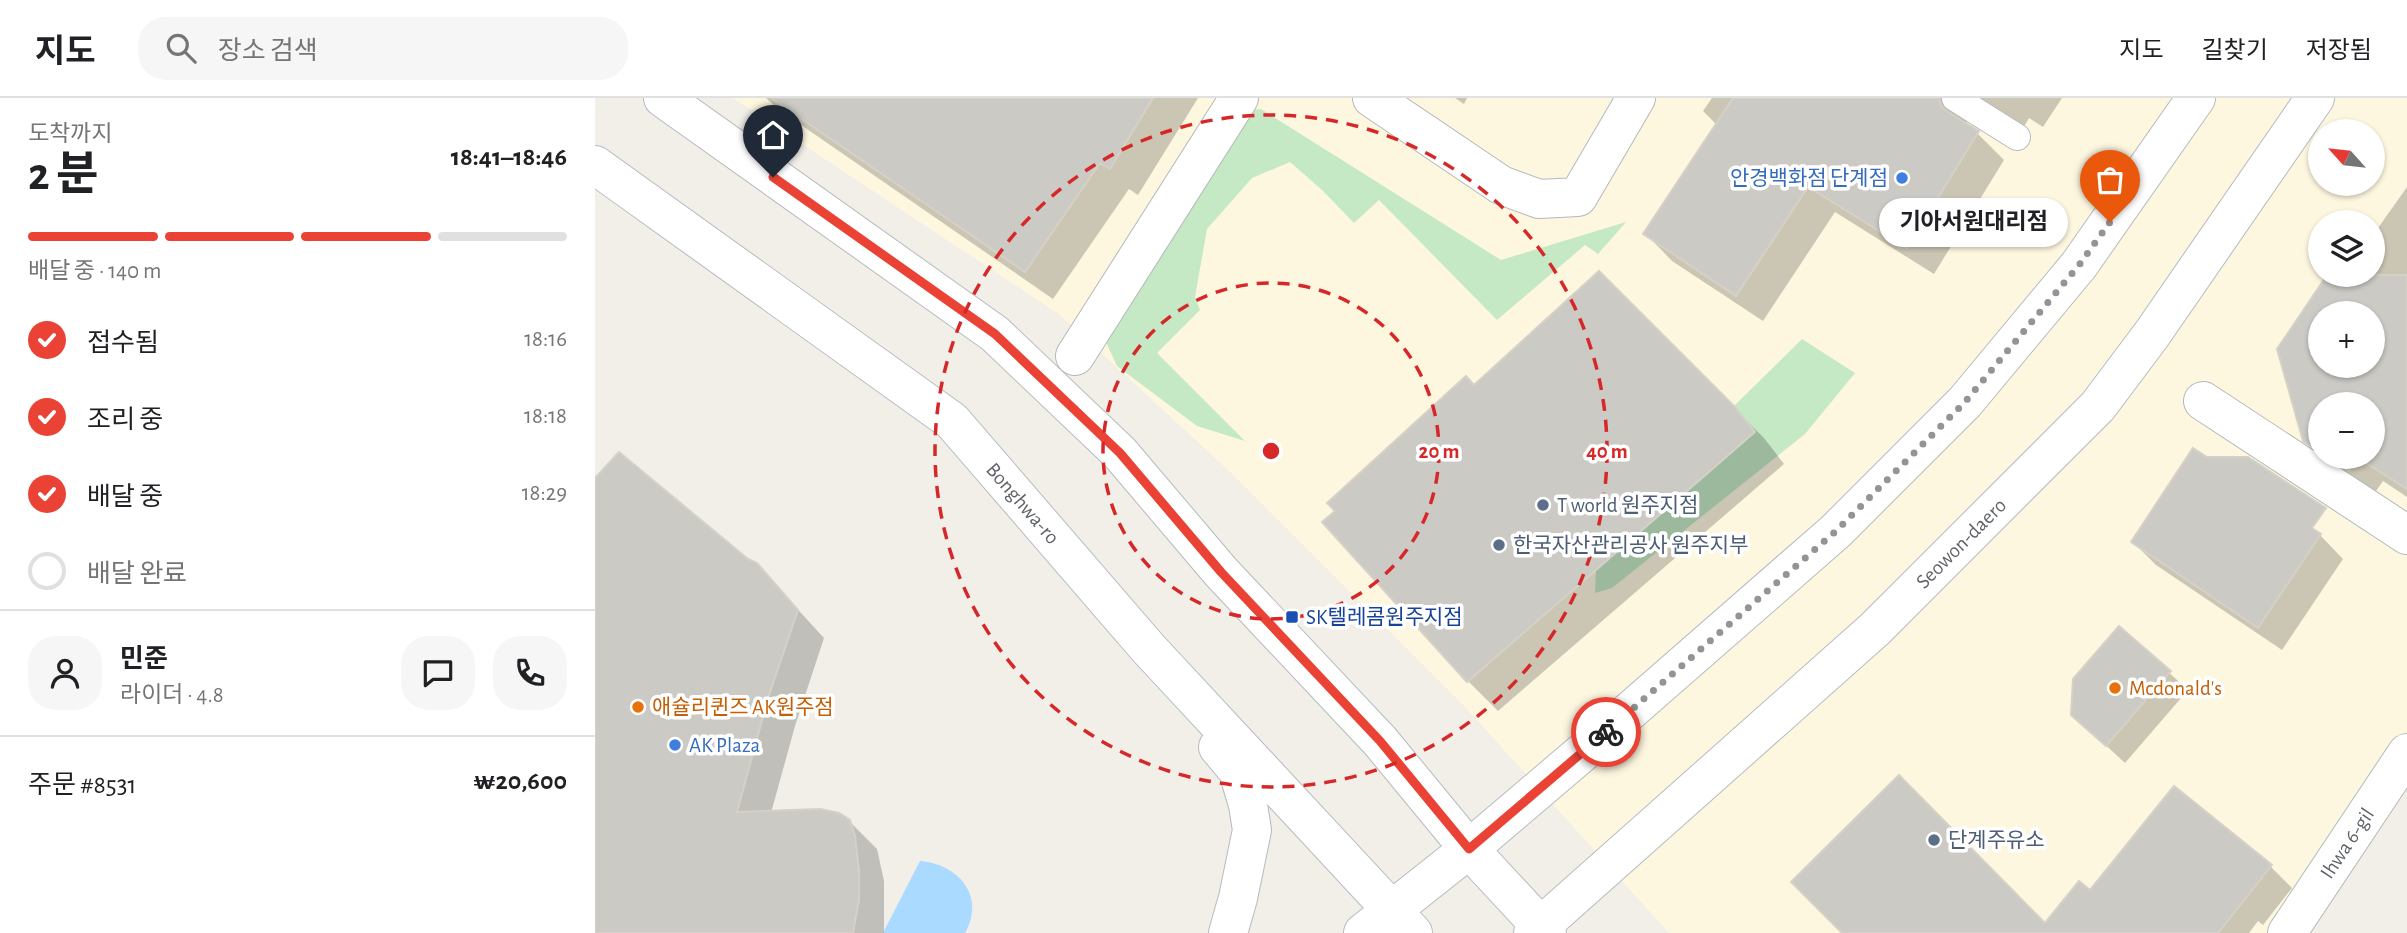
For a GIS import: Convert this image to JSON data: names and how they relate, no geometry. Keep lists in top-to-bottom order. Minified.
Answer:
{"streets":{"street":["Bonghwa-ro","Seowon-daero","Ihwa 6-gil"]},"places":{"other":["안경백화점 단계점","기아서원대리점","T world 원주지점","한국자산관리공사 원주지부","Mcdonald's","애슐리퀸즈 AK원주점","AK Plaza","단계주유소"],"transit":["SK텔레콤원주지점"]},"north":"top left","page":{"header":"지도","search":"장소 검색","nav":["지도","길찾기","저장됨"],"heading":["2 분","도착까지","18:41–18:46"],"panel":["민준","라이더 · 4.8","주문 #8531","₩20,600"],"map_buttons":["+","−"],"bubble":"기아서원대리점","bar":"배달 중 · 140 m","list":[["접수됨","18:16"],["조리 중","18:18"],["배달 중","18:29"],"배달 완료"]},"rings":["20 m","40 m"]}
